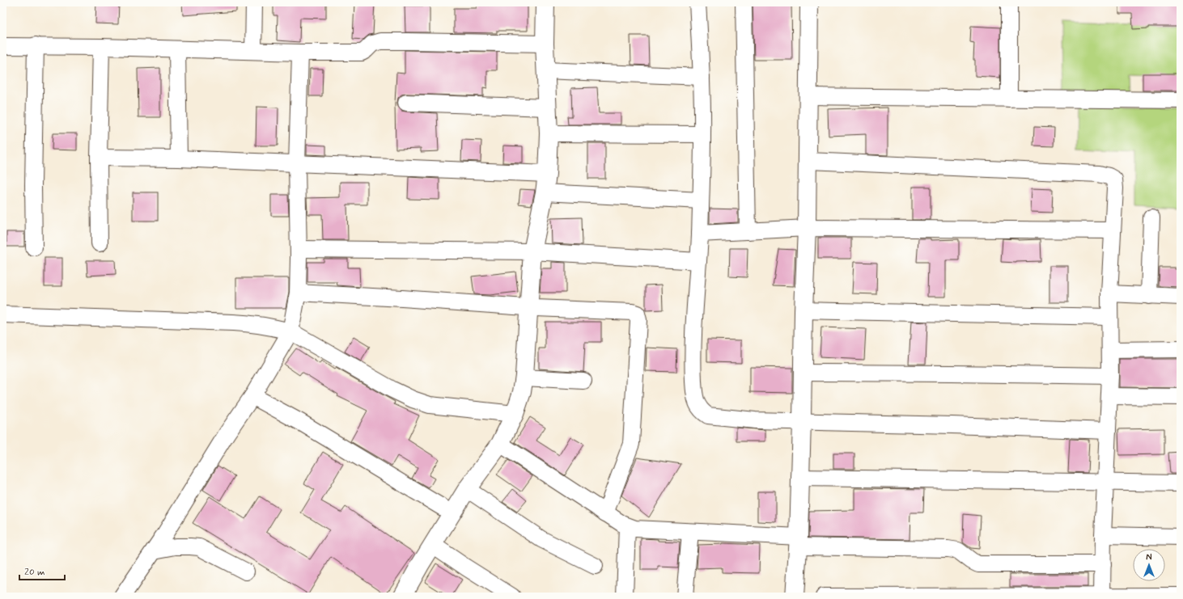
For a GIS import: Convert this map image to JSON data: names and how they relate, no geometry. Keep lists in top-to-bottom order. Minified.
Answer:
{"scale_bar":"20 m","north":"top"}
